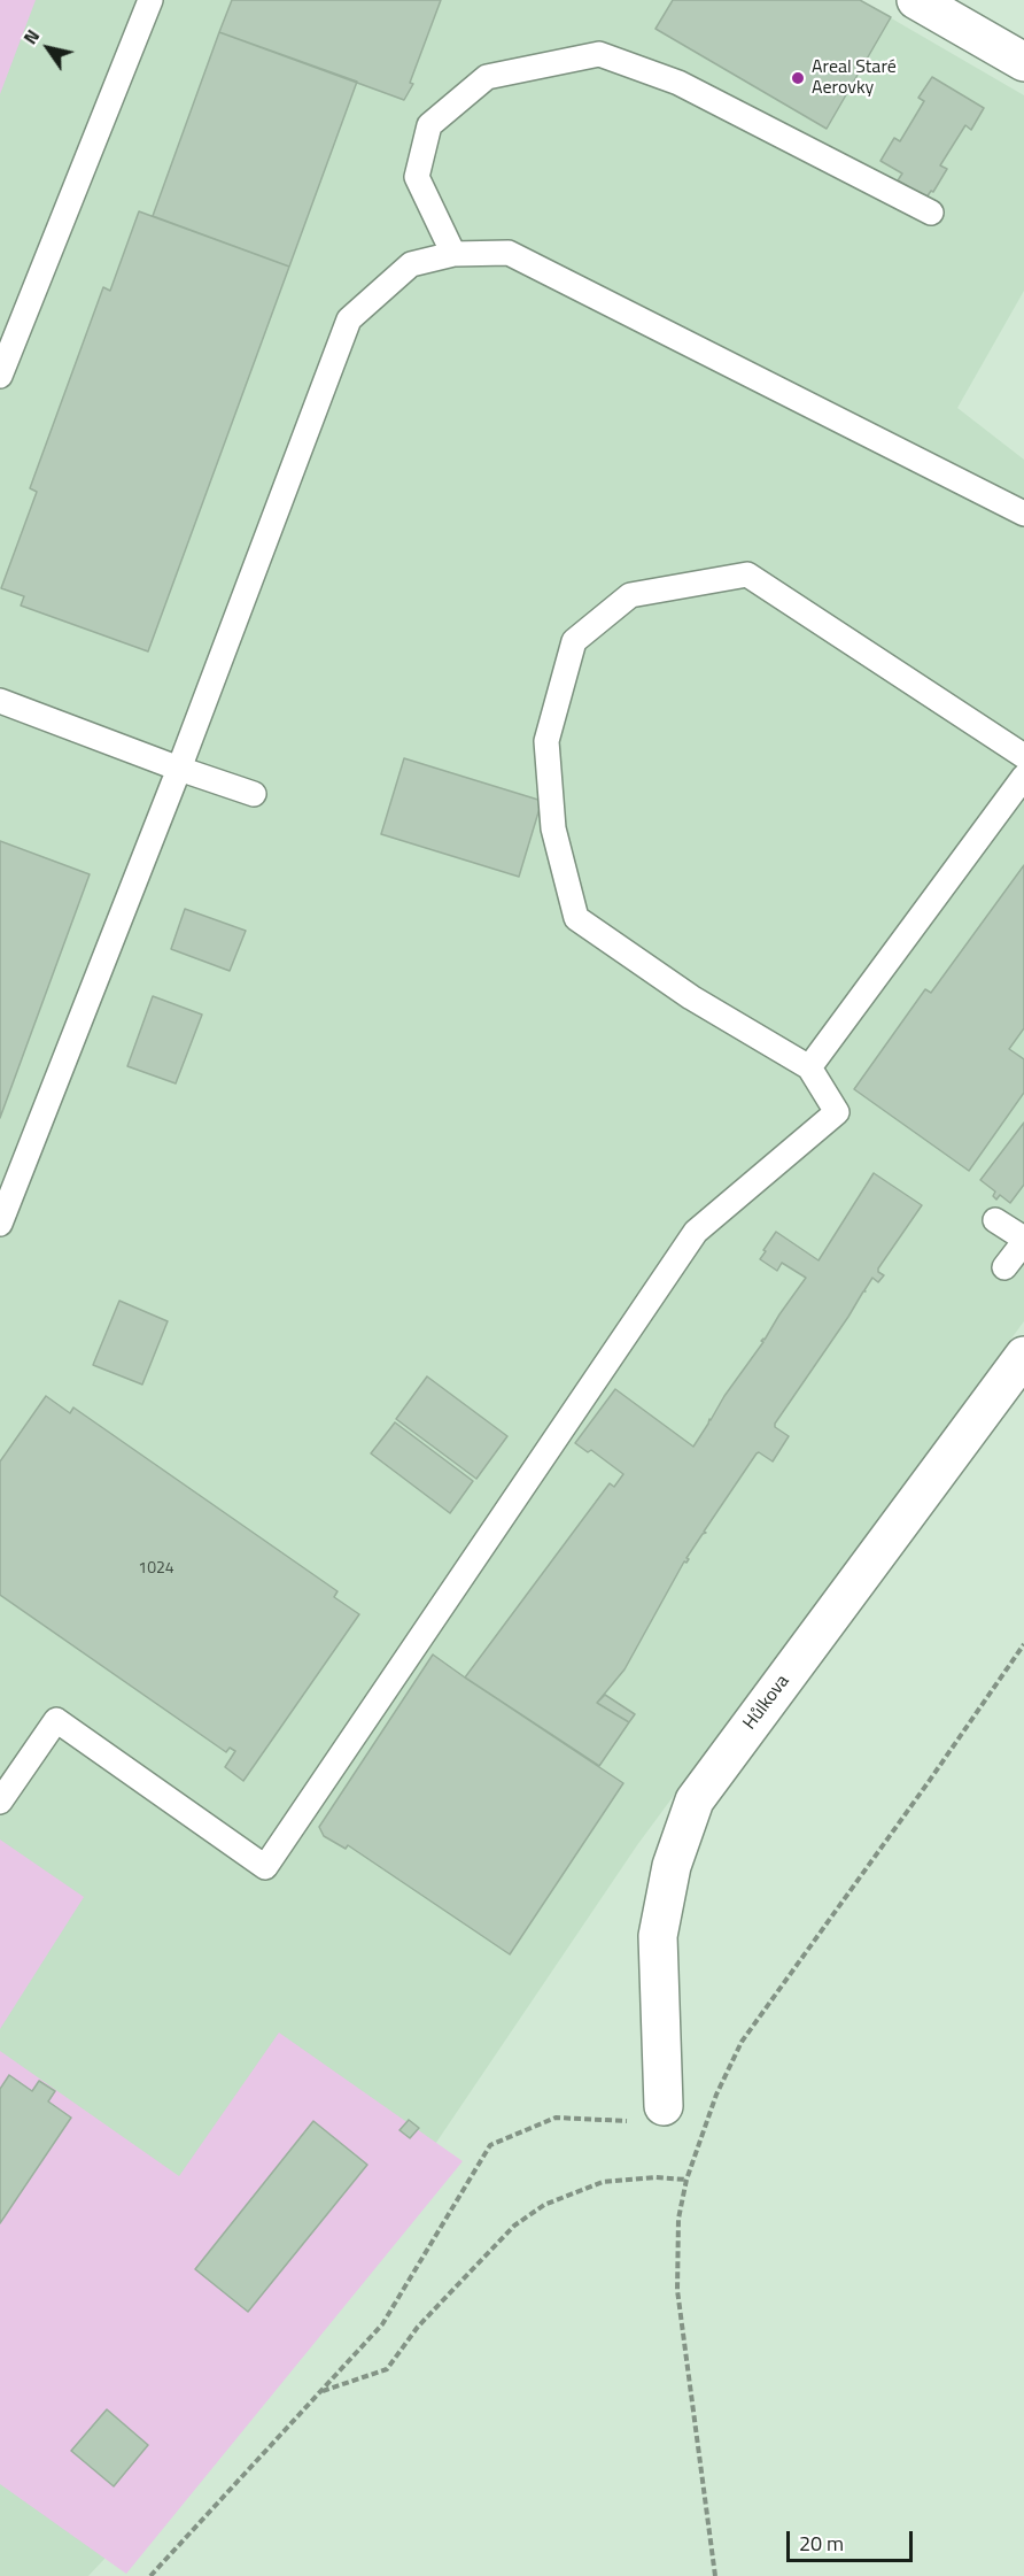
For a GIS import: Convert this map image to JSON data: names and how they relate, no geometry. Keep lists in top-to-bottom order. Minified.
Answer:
{"streets":{"street":["Hůlkova"]},"places":["Areal Staré Aerovky"],"house_numbers":["1024"],"scale_bar":"20 m","north":"top left"}
